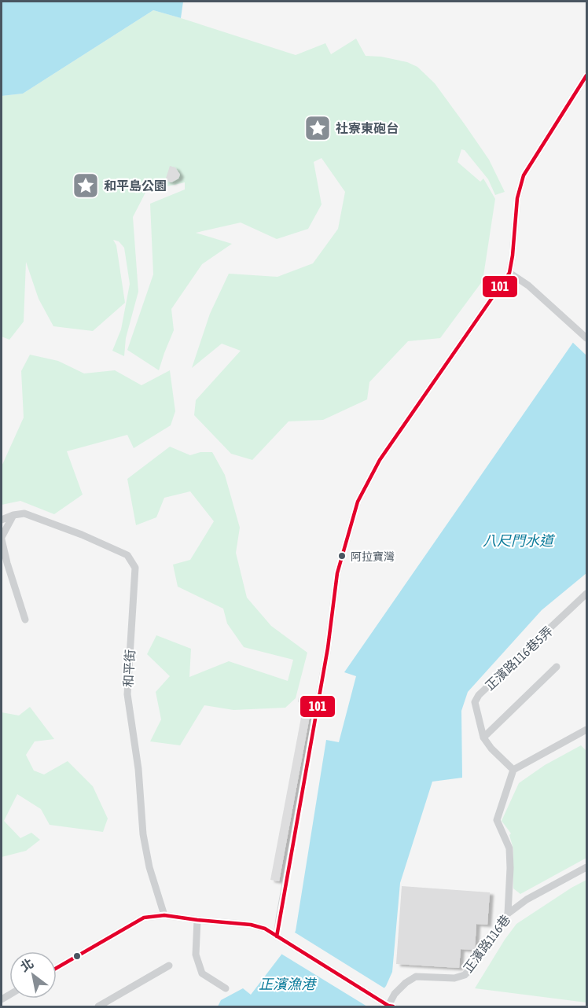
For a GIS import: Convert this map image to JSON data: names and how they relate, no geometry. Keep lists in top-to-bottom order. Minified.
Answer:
{"streets":{"street":["正濱路116巷5弄","和平街","正濱路116巷"]},"water":["八尺門水道","正濱漁港"],"places":{"place":["社寮東砲台","和平島公園"],"other":["阿拉寶灣"]},"lines":["transit line 101"],"north":"top left"}
